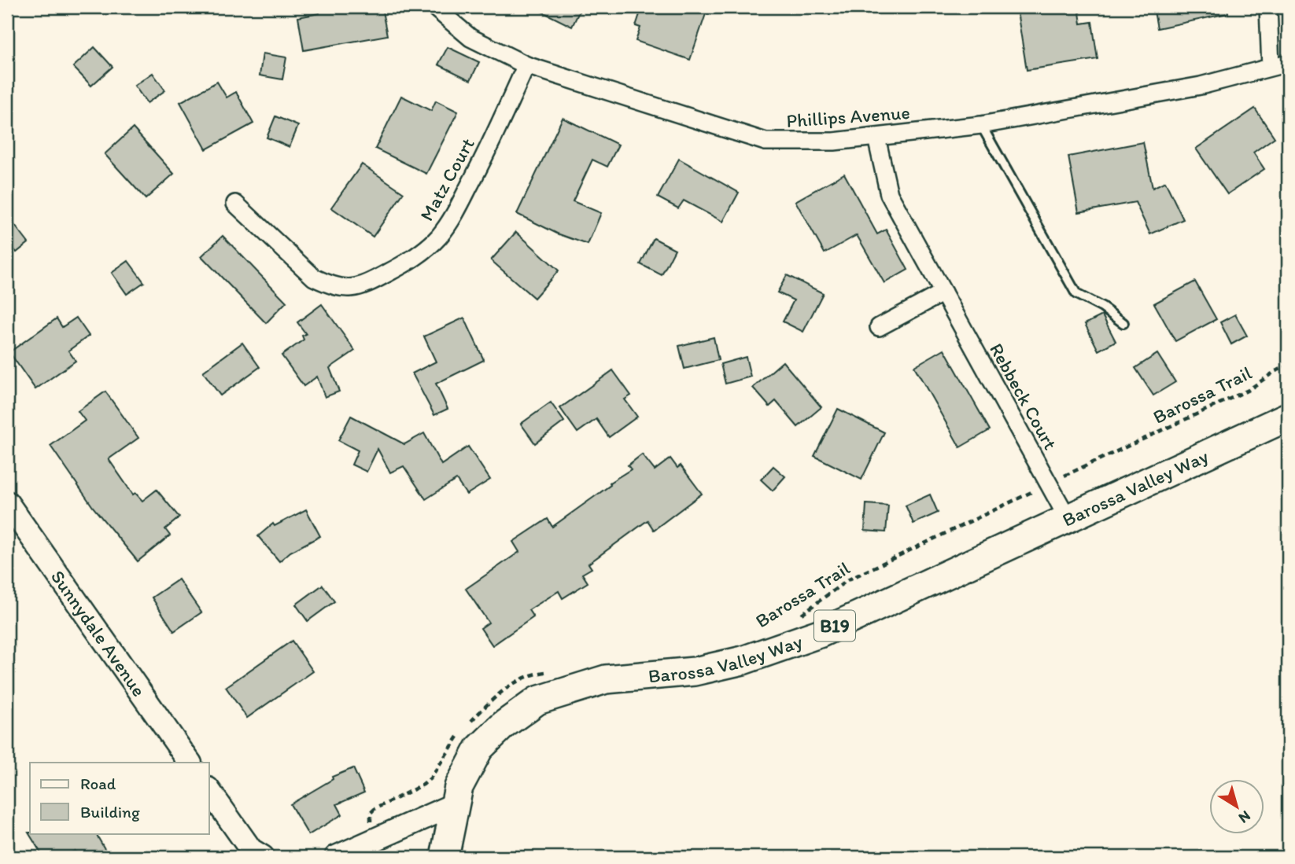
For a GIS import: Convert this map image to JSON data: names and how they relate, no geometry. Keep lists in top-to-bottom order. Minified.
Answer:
{"streets":{"main road":["Barossa Valley Way","B19"],"street":["Phillips Avenue","Matz Court","Rebbeck Court","Sunnydale Avenue"],"path":["Barossa Trail"]},"crossings":[["Phillips Avenue","Matz Court"],["Phillips Avenue","Rebbeck Court"],["Barossa Trail","Rebbeck Court"],["Rebbeck Court","Barossa Valley Way"]],"legend":["Road","Building"],"north":"bottom right"}
